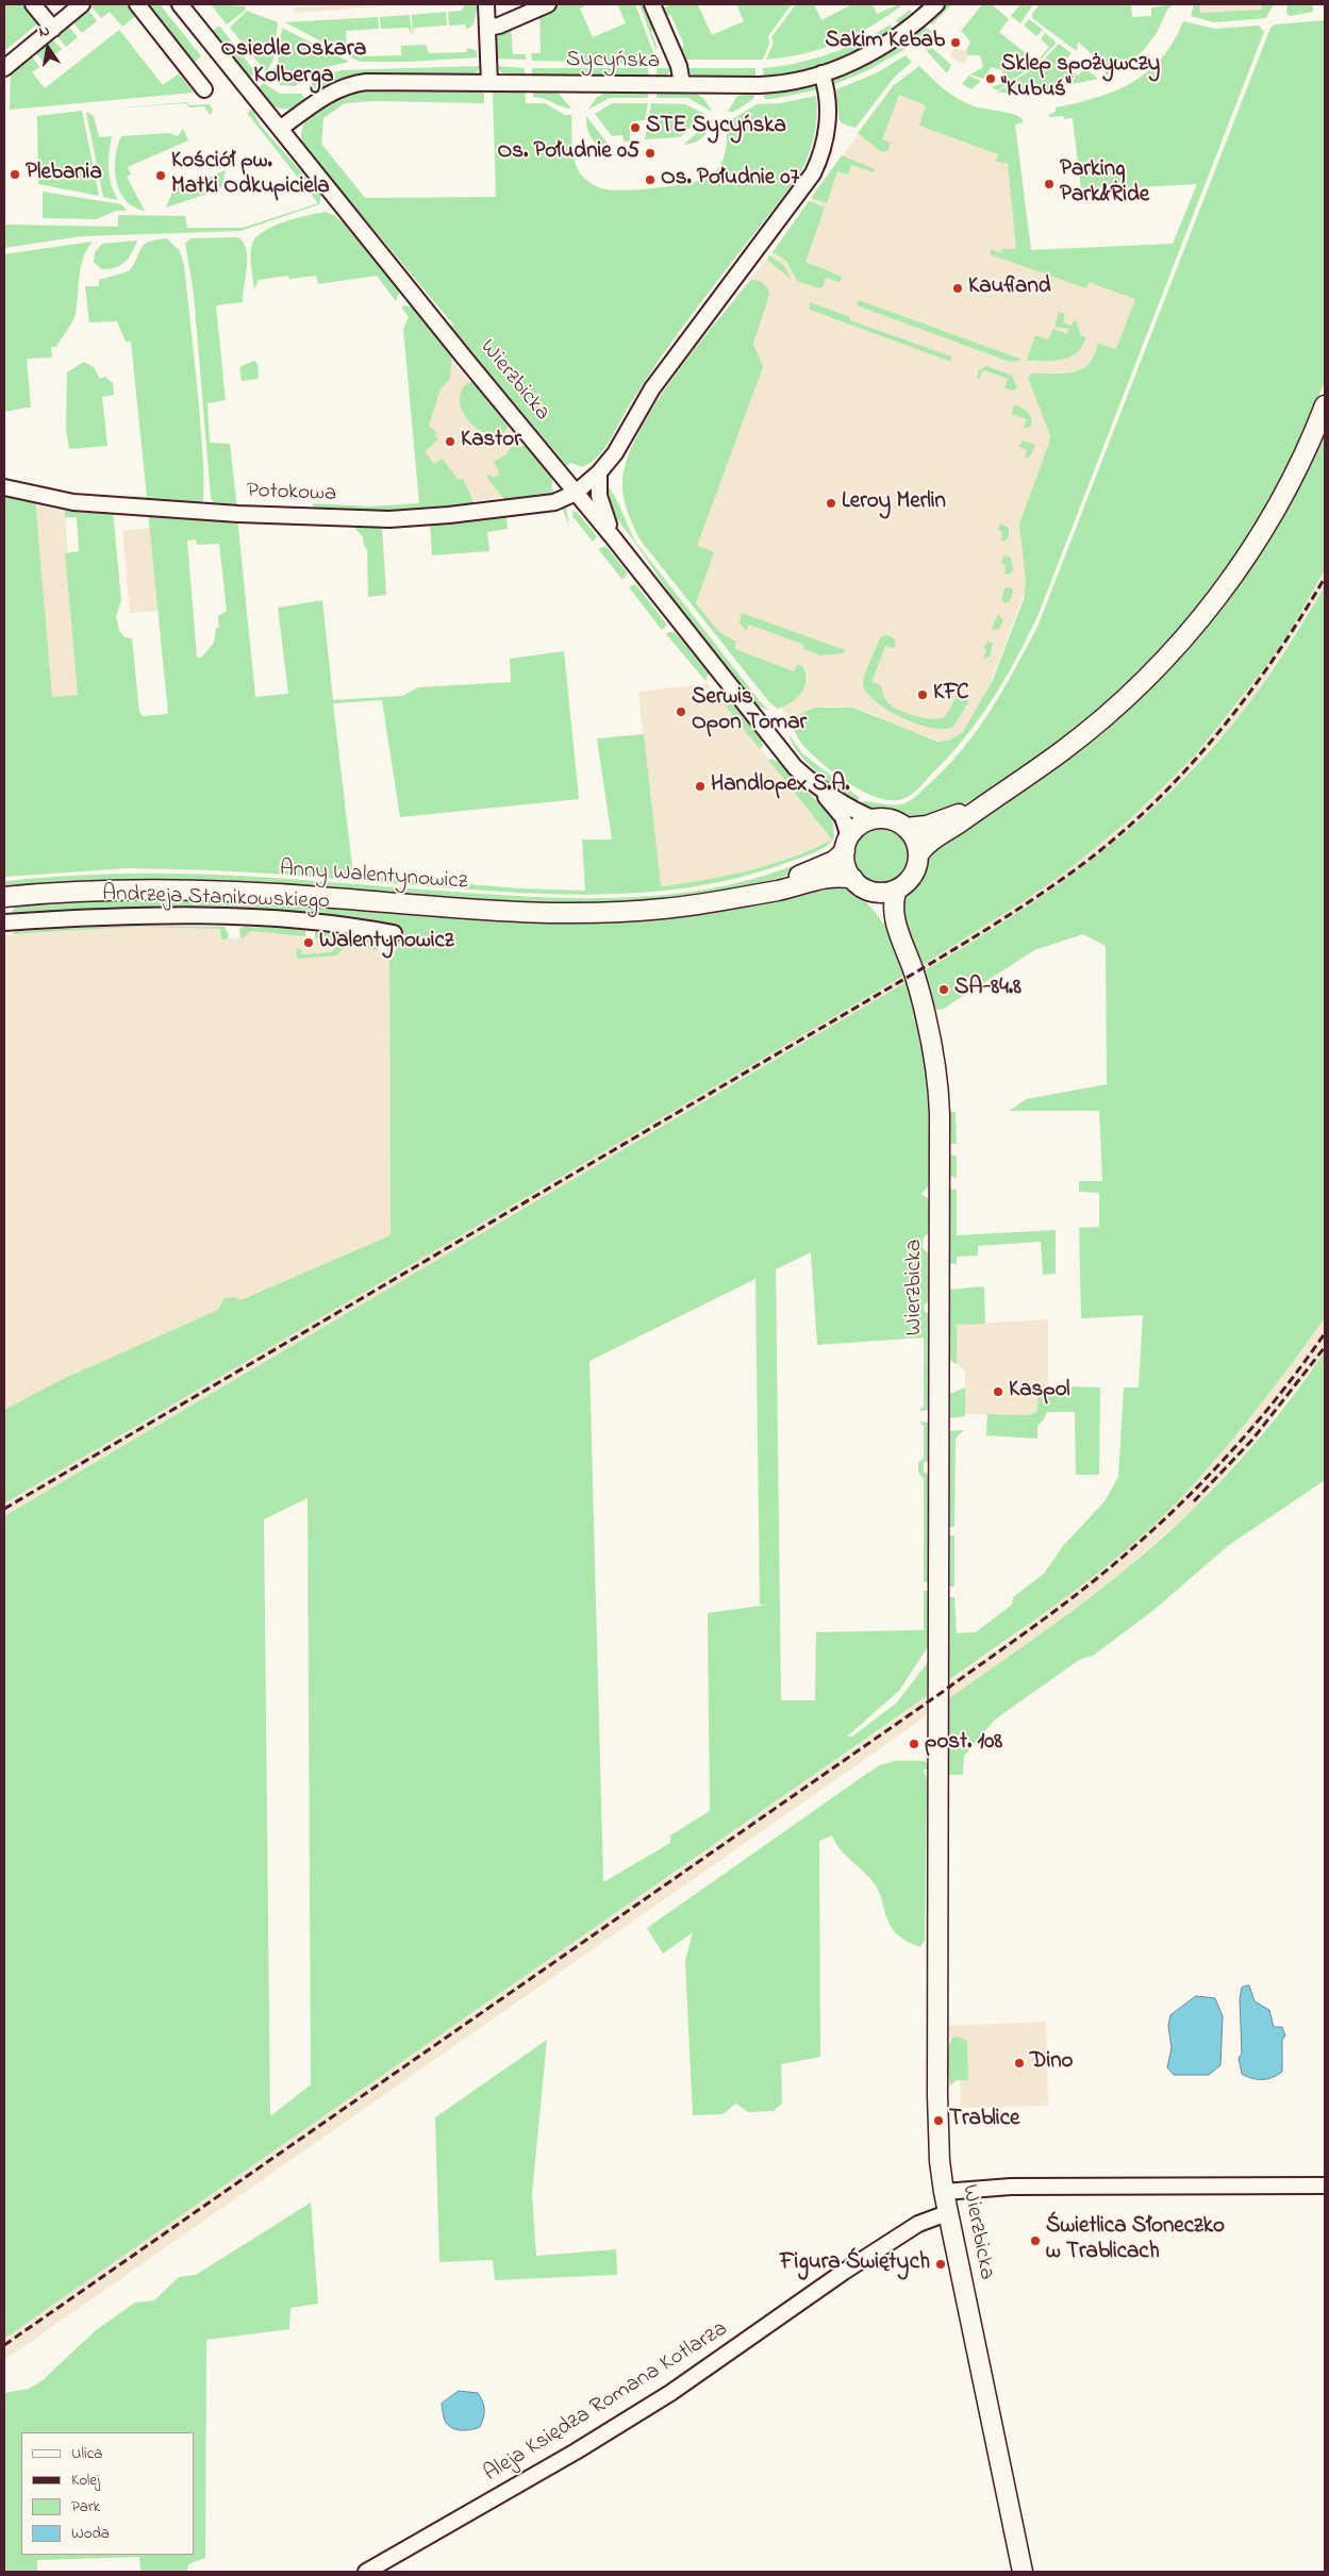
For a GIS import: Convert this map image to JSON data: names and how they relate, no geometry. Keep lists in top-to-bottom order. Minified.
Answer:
{"streets":{"main road":["Wierzbicka","Anny Walentynowicz"],"street":["Sycyńska","Potokowa","Andrzeja Stanikowskiego","Aleja Księdza Romana Kotlarza"]},"crossings":[["Sycyńska","Wierzbicka"],["Sycyńska","Potokowa"],["Wierzbicka","Potokowa"],["Wierzbicka","Anny Walentynowicz"],["Wierzbicka","Aleja Księdza Romana Kotlarza"]],"districts":["Osiedle Oskara Kolberga"],"places":["Sakim Kebab","Sklep spożywczy \"Kubuś\"","STE Sycyńska","Os. Południe 05","Plebania","Kościół pw. Matki Odkupiciela","Os. Południe 07","Parking Park&Ride","Kaufland","Kastor","Leroy Merlin","KFC","Serwis Opon Tomar","Handlopex S.A.","Walentynowicz","SA-84.8","Kaspol","post. 108","Dino","Trablice","Świetlica Słoneczko w Trablicach","Figura Świętych"],"legend":["Ulica","Kolej","Park","Woda"],"north":"top"}
